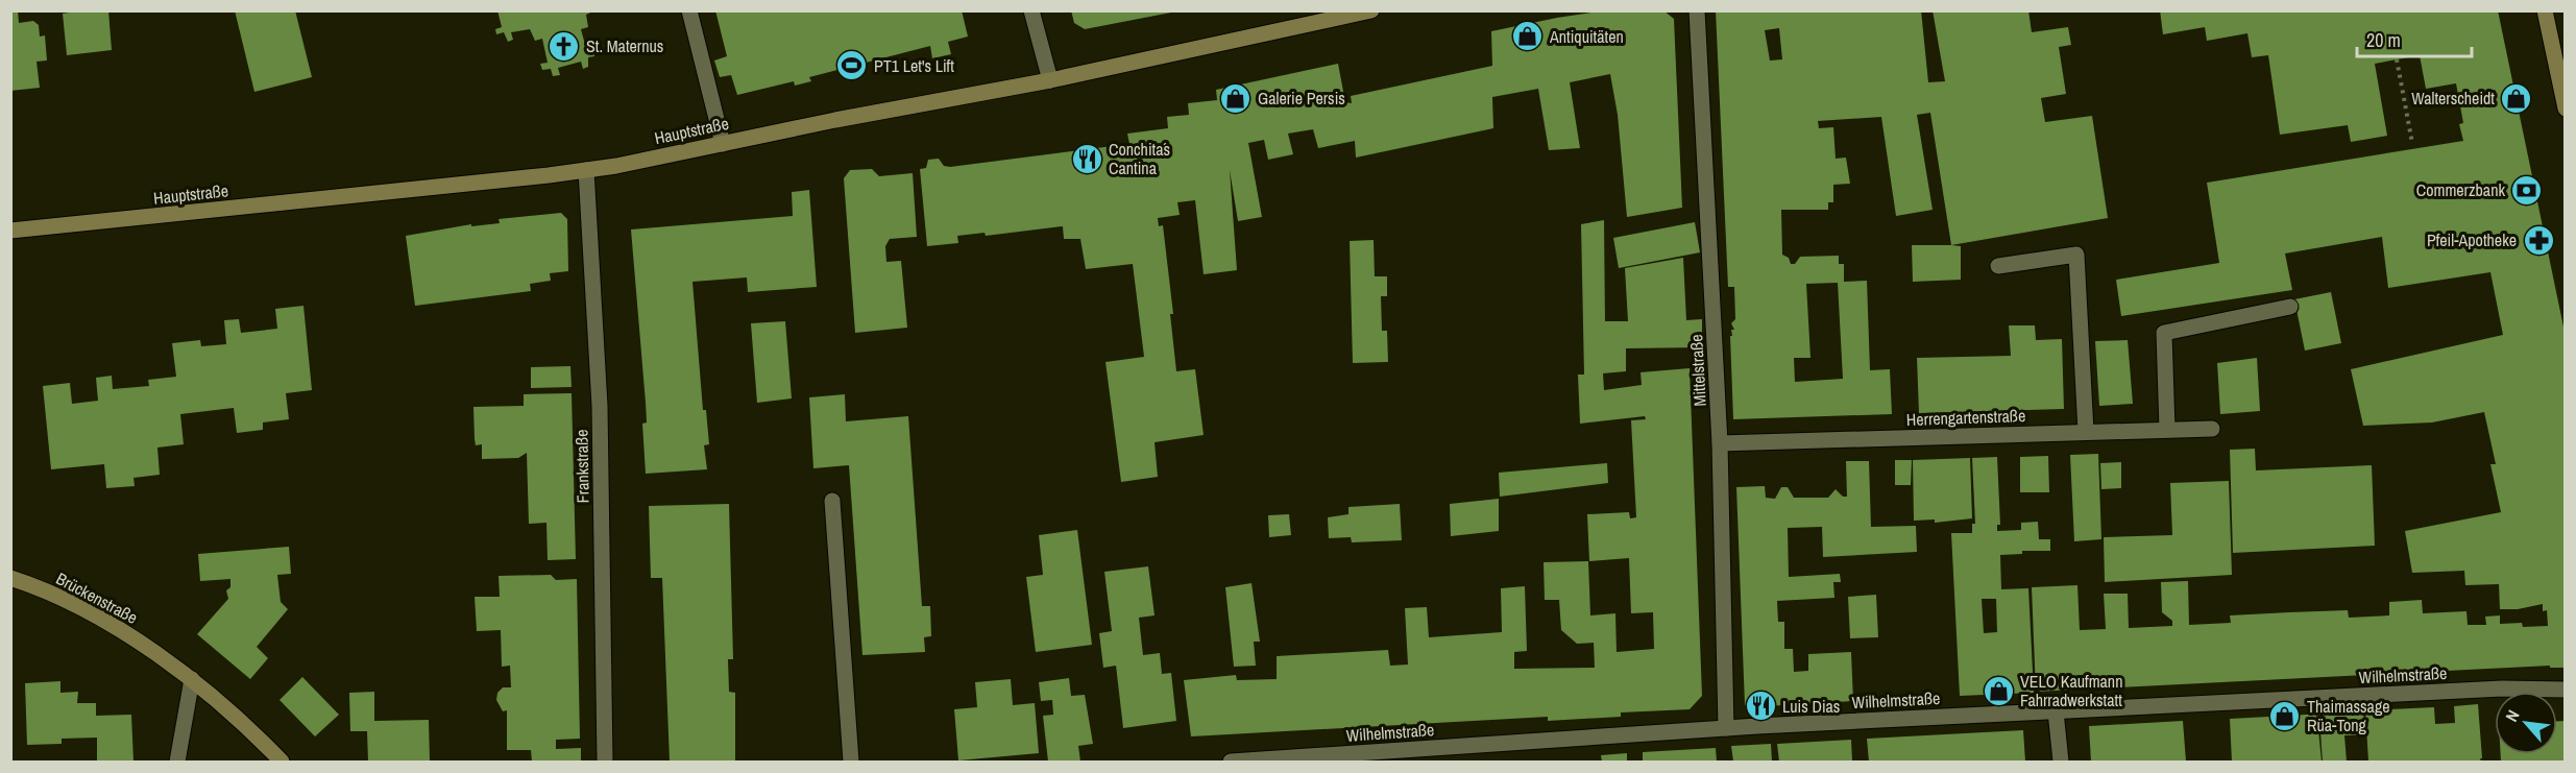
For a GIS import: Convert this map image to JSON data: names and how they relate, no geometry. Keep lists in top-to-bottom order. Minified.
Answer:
{"streets":{"street":["Hauptstraße","Mittelstraße","Herrengartenstraße","Frankstraße","Brückenstraße","Wilhelmstraße"]},"crossings":[["Hauptstraße","Frankstraße"],["Mittelstraße","Herrengartenstraße"],["Mittelstraße","Wilhelmstraße"]],"places":{"shop":["Antiquitäten","Galerie Persis","Walterscheidt","VELO Kaufmann Fahrradwerkstatt","Thaimassage Rüa-Tong"],"church":["St. Maternus"],"sports":["PT1 Let's Lift"],"restaurant":["Conchita´s Cantina","Luis Dias"],"bank":["Commerzbank"],"pharmacy":["Pfeil-Apotheke"]},"scale_bar":"20 m","north":"top left"}
